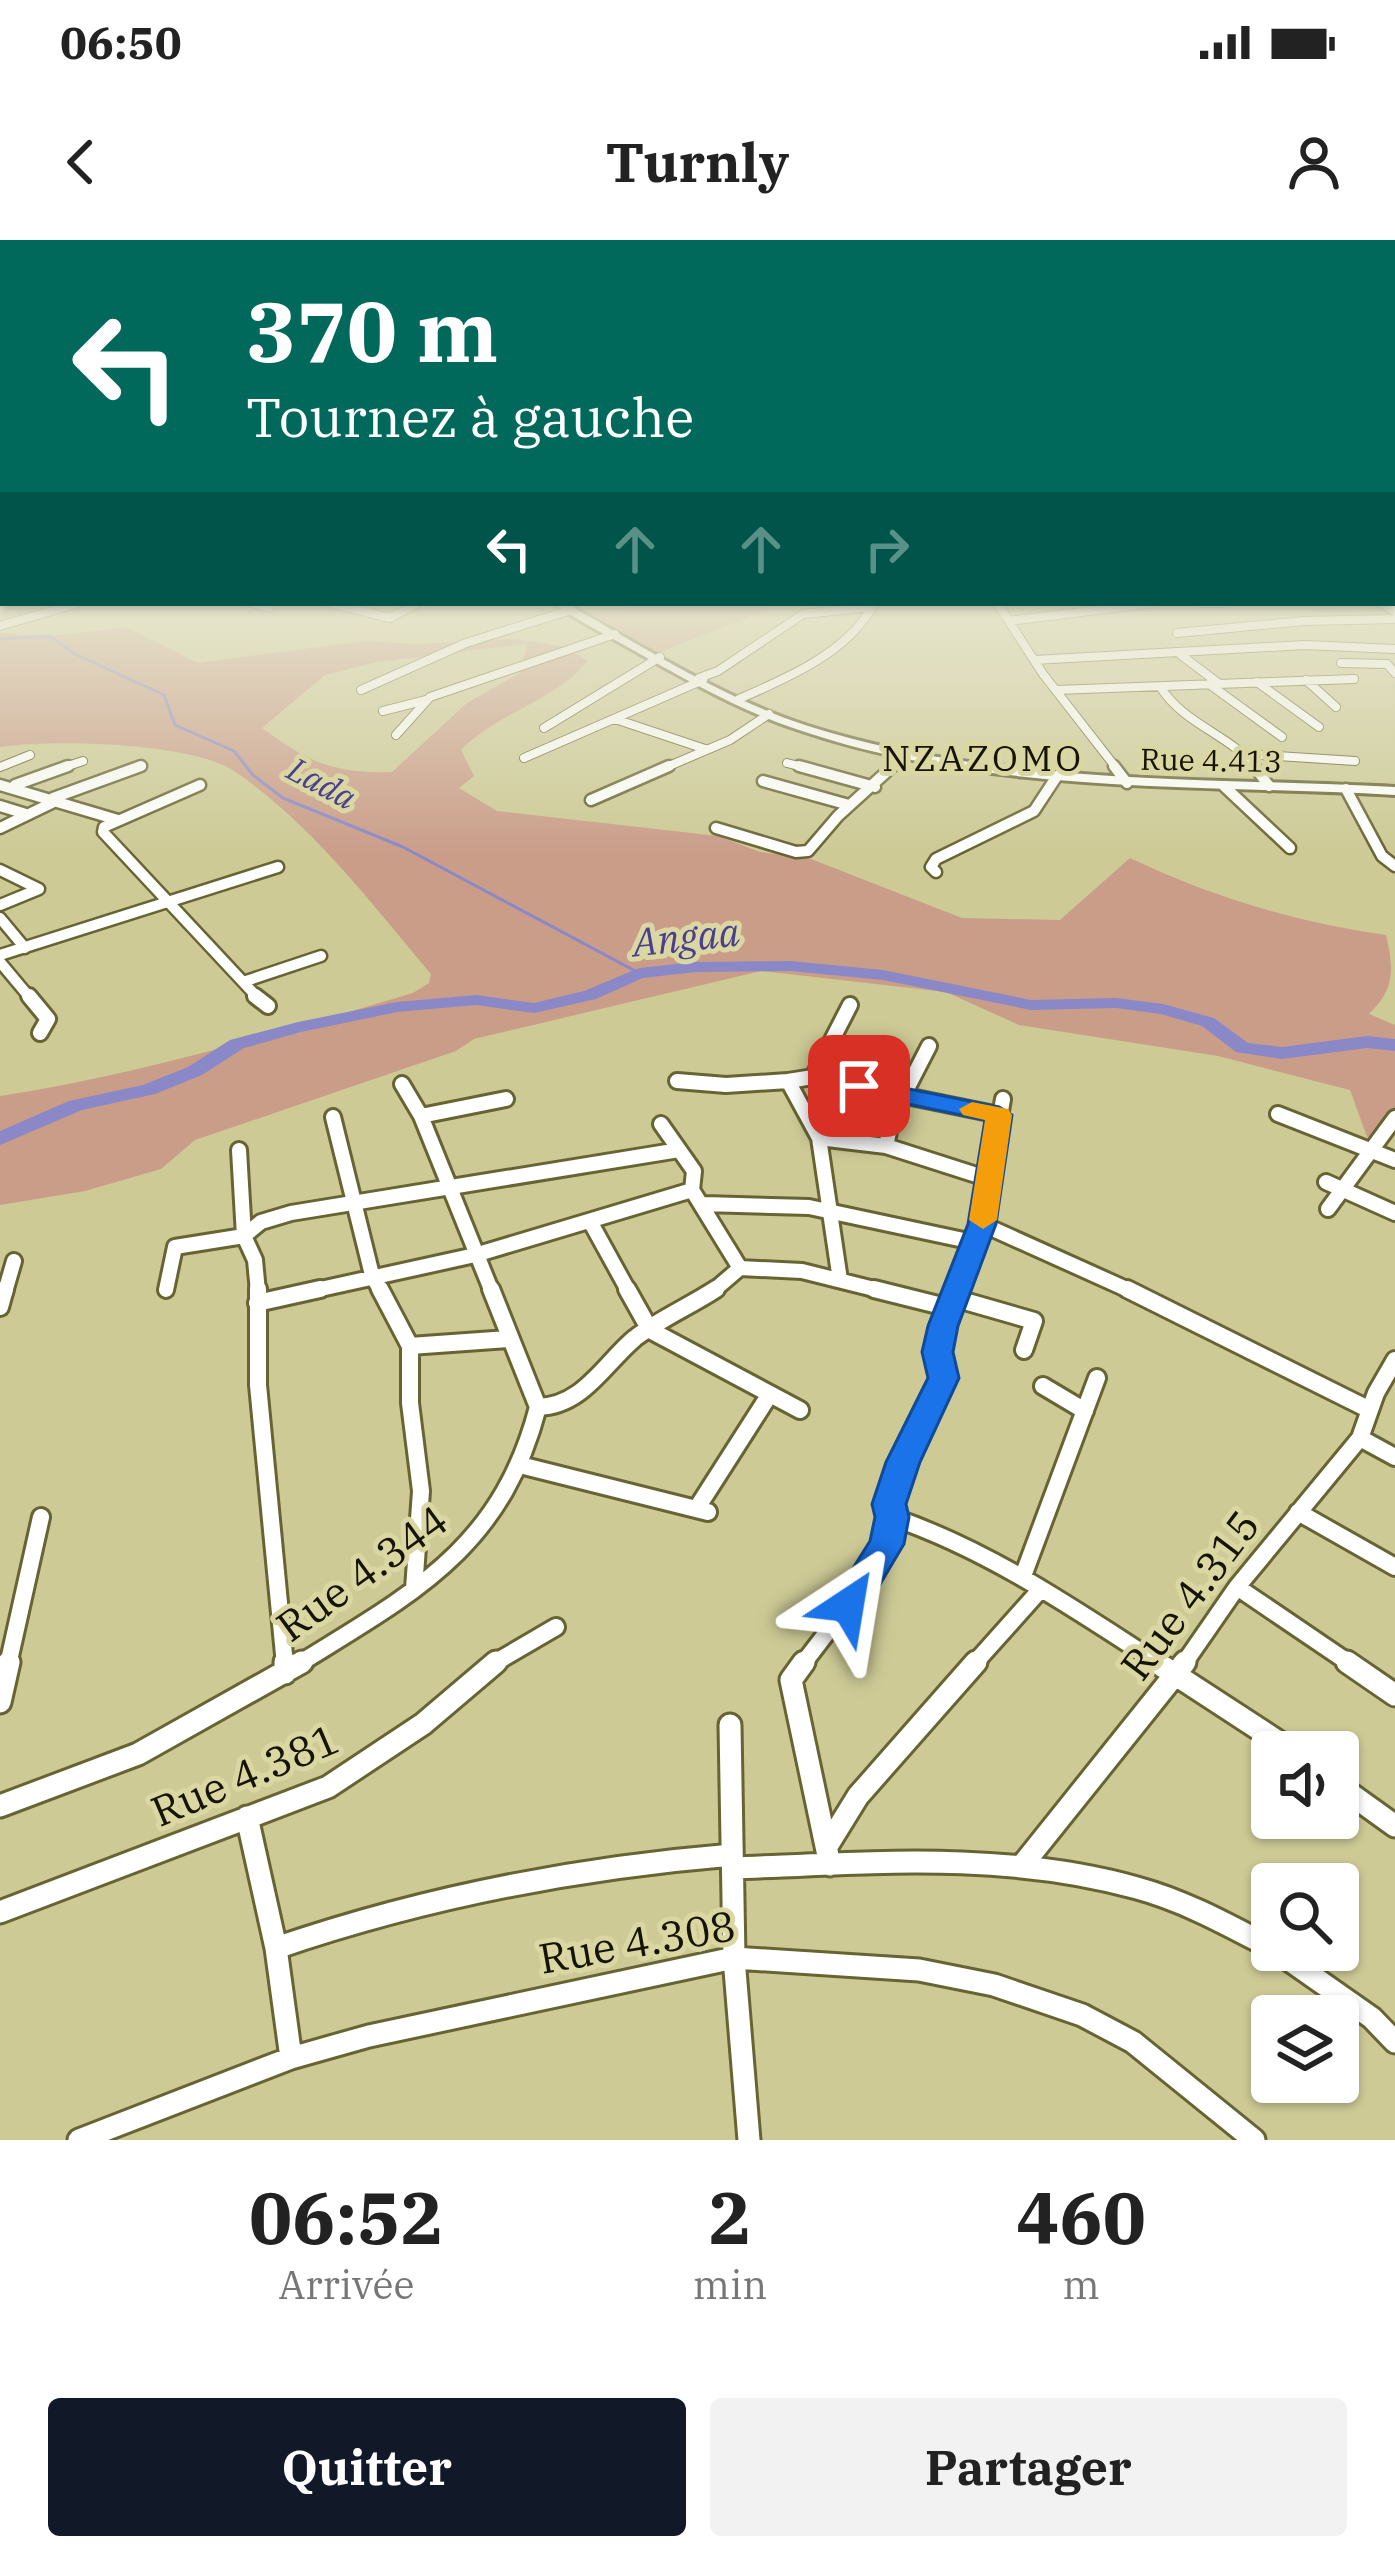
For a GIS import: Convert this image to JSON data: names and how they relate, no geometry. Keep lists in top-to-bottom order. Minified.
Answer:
{"streets":{"street":["Rue 4.413","Rue 4.344","Rue 4.315","Rue 4.381","Rue 4.308"]},"districts":["NZAZOMO"],"water":["Lada","Angaa"],"page":{"status":"06:50","header":"Turnly","turn":["370 m","Tournez à gauche"],"eta":["06:52","Arrivée","2","min","460","m"],"buttons":["Quitter","Partager"]}}
